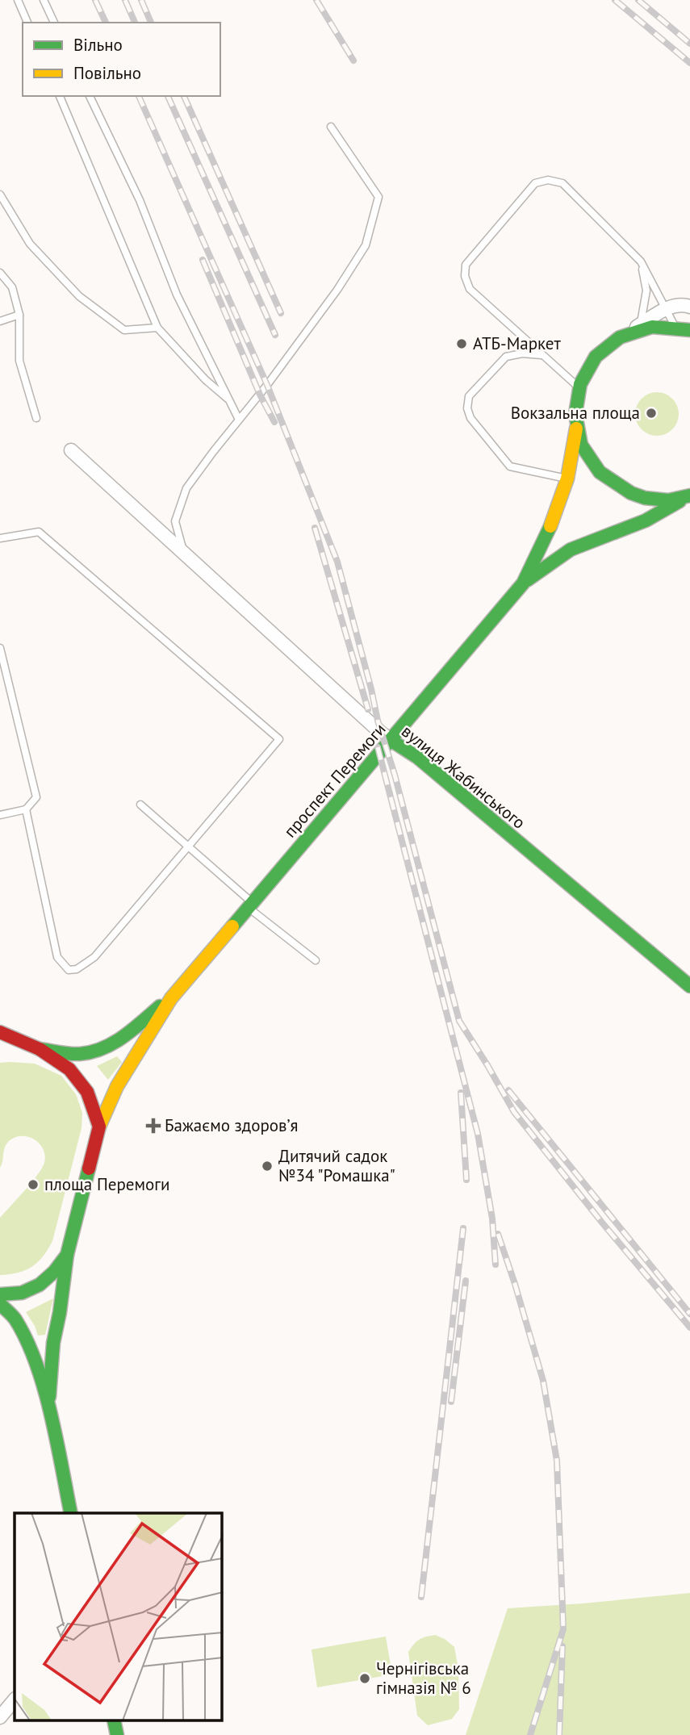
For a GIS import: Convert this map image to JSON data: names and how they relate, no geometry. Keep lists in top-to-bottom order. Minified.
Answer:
{"streets":{"main road":["вулиця Жабинського","проспект Перемоги"]},"crossings":[["вулиця Жабинського","проспект Перемоги"]],"places":{"other":["АТБ-Маркет","Вокзальна площа","Дитячий садок №34 \"Ромашка\"","площа Перемоги","Чернігівська гімназія № 6"],"health":["Бажаємо здоровʼя"]},"legend":["Вільно","Повільно"]}
